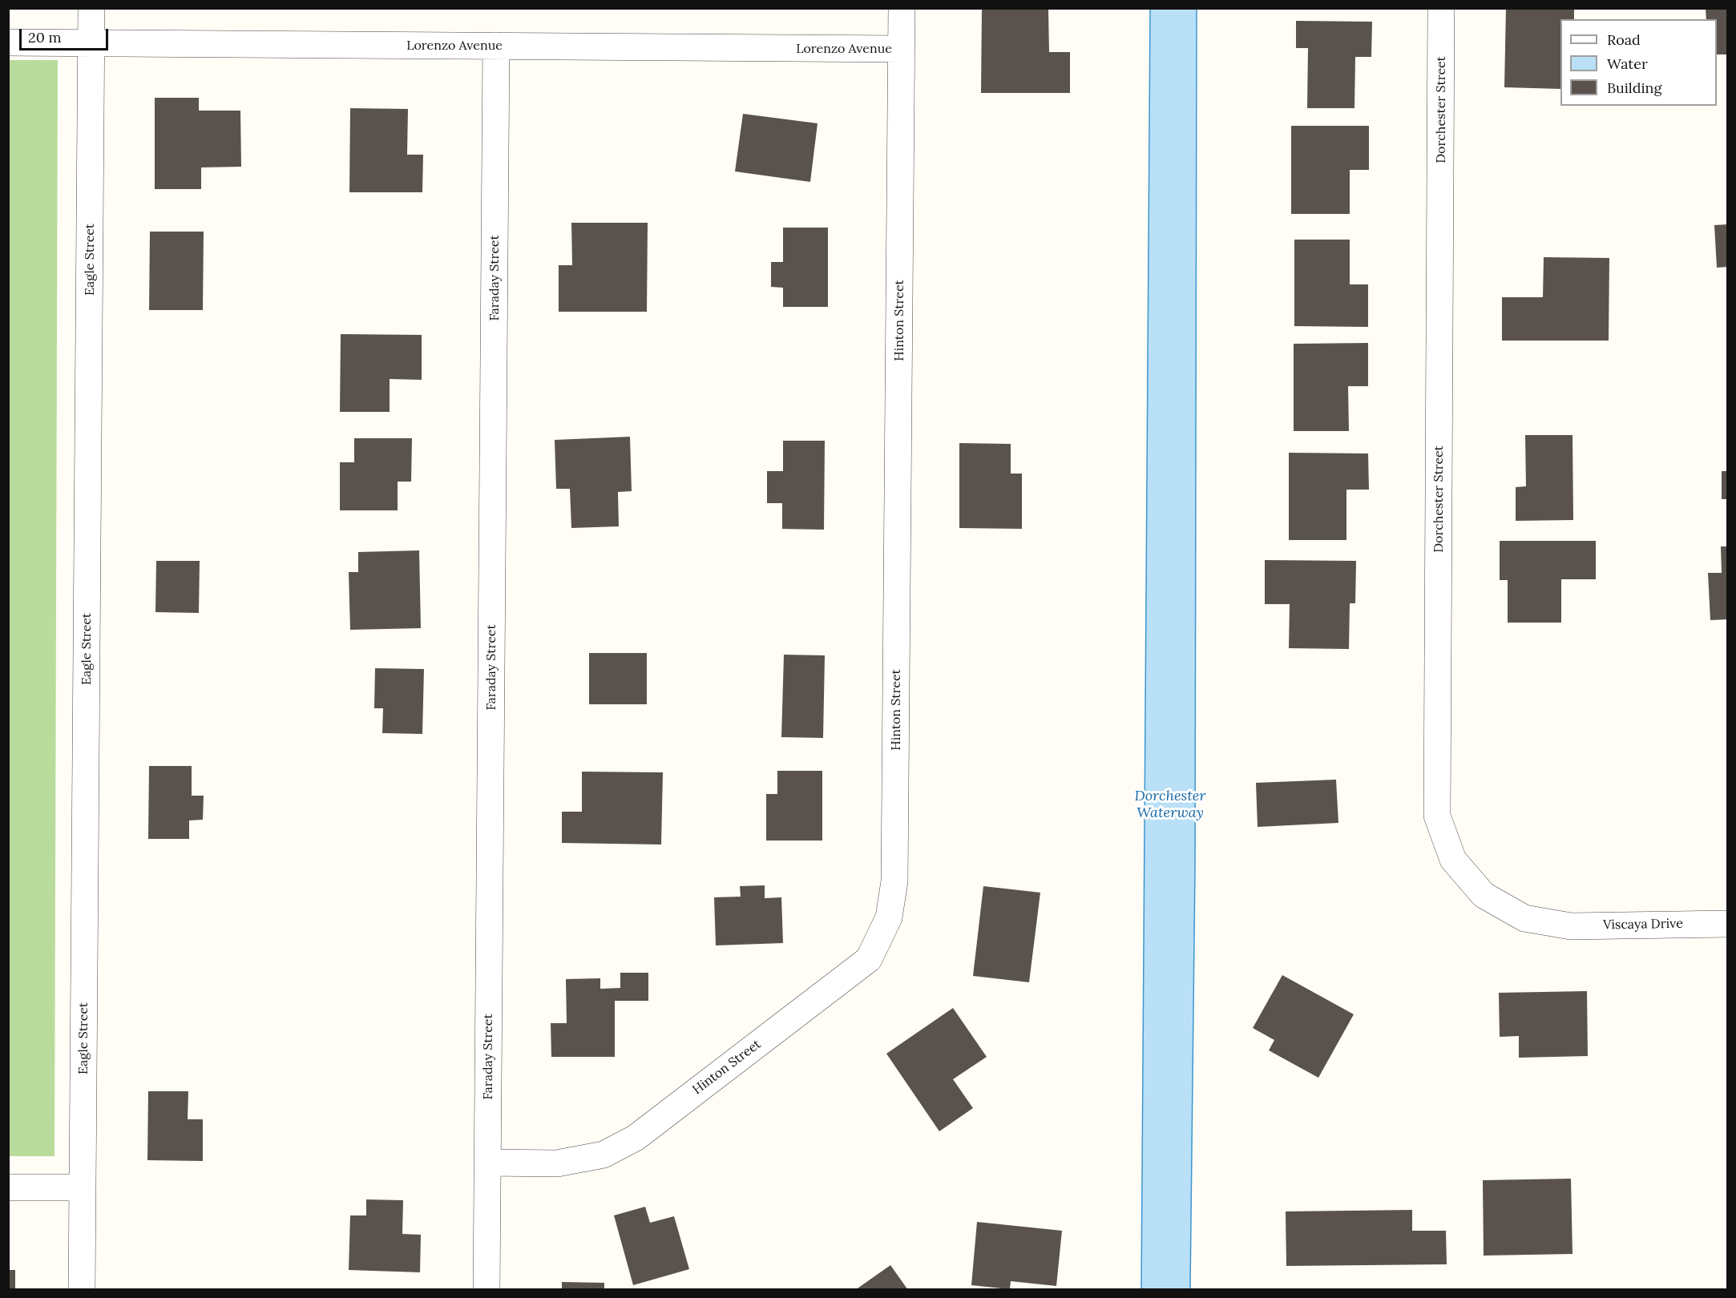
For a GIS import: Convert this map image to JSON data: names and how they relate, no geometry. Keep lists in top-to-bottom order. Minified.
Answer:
{"streets":{"street":["Lorenzo Avenue","Dorchester Street","Eagle Street","Faraday Street","Hinton Street","Viscaya Drive"]},"crossings":[["Lorenzo Avenue","Eagle Street"],["Lorenzo Avenue","Faraday Street"],["Lorenzo Avenue","Hinton Street"],["Dorchester Street","Viscaya Drive"],["Faraday Street","Hinton Street"]],"water":["Dorchester Waterway"],"legend":["Road","Water","Building"],"scale_bar":"20 m"}
